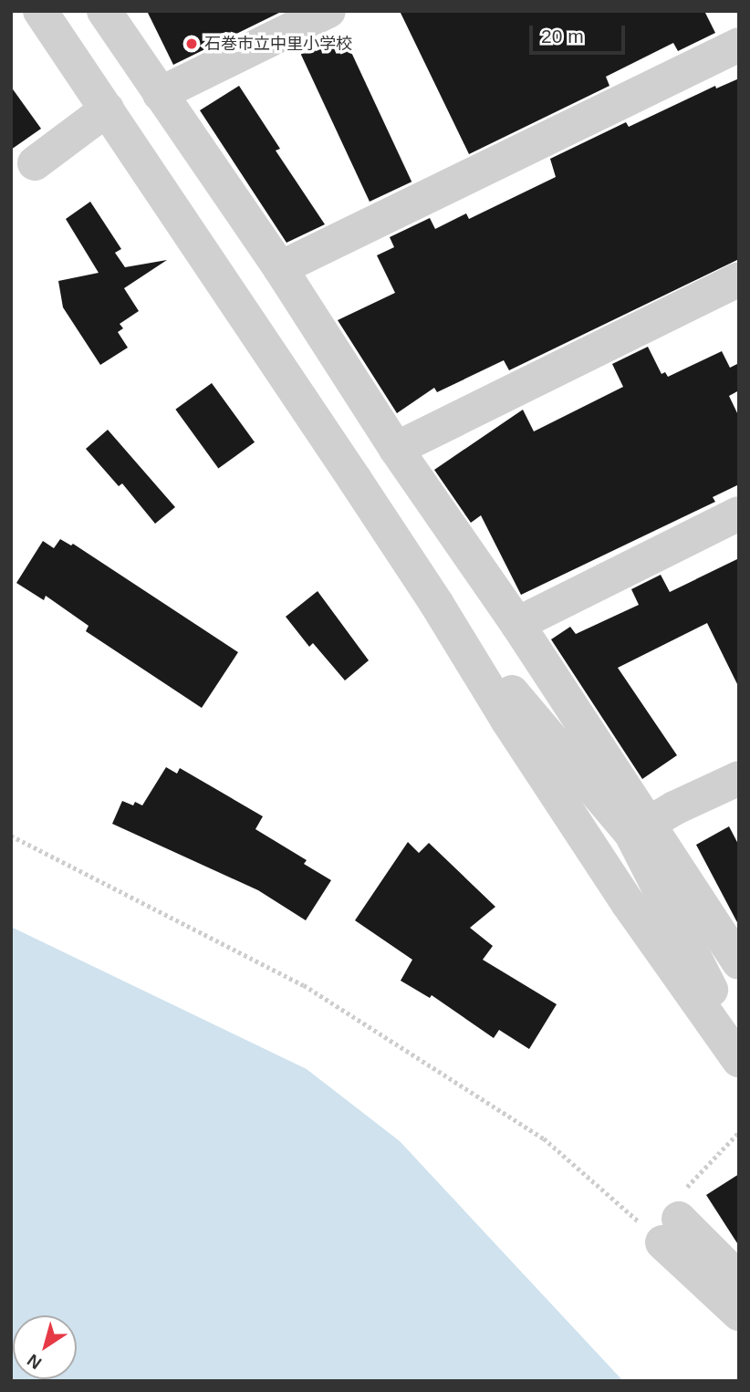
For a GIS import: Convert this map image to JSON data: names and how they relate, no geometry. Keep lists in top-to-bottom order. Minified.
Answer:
{"places":["石巻市立中里小学校"],"scale_bar":"20 m","north":"bottom left"}
